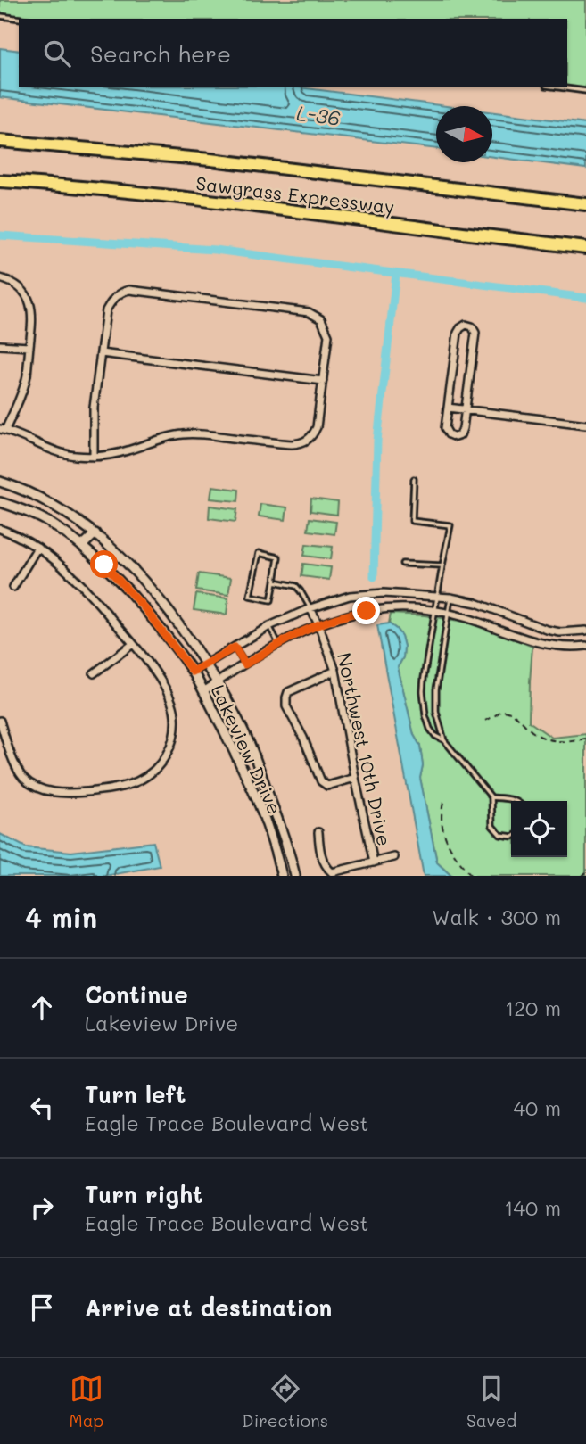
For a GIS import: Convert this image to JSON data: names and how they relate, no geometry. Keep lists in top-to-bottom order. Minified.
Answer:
{"streets":{"highway":["Sawgrass Expressway"],"street":["Lakeview Drive","Northwest 10th Drive"]},"water":["L-36"],"north":"right","page":{"search":"Search here","heading":["4 min","Walk · 300 m"],"list":[["Continue","Lakeview Drive","120 m"],["Turn left","Eagle Trace Boulevard West","40 m"],["Turn right","Eagle Trace Boulevard West","140 m"],"Arrive at destination"],"nav":["Map","Directions","Saved"]}}
